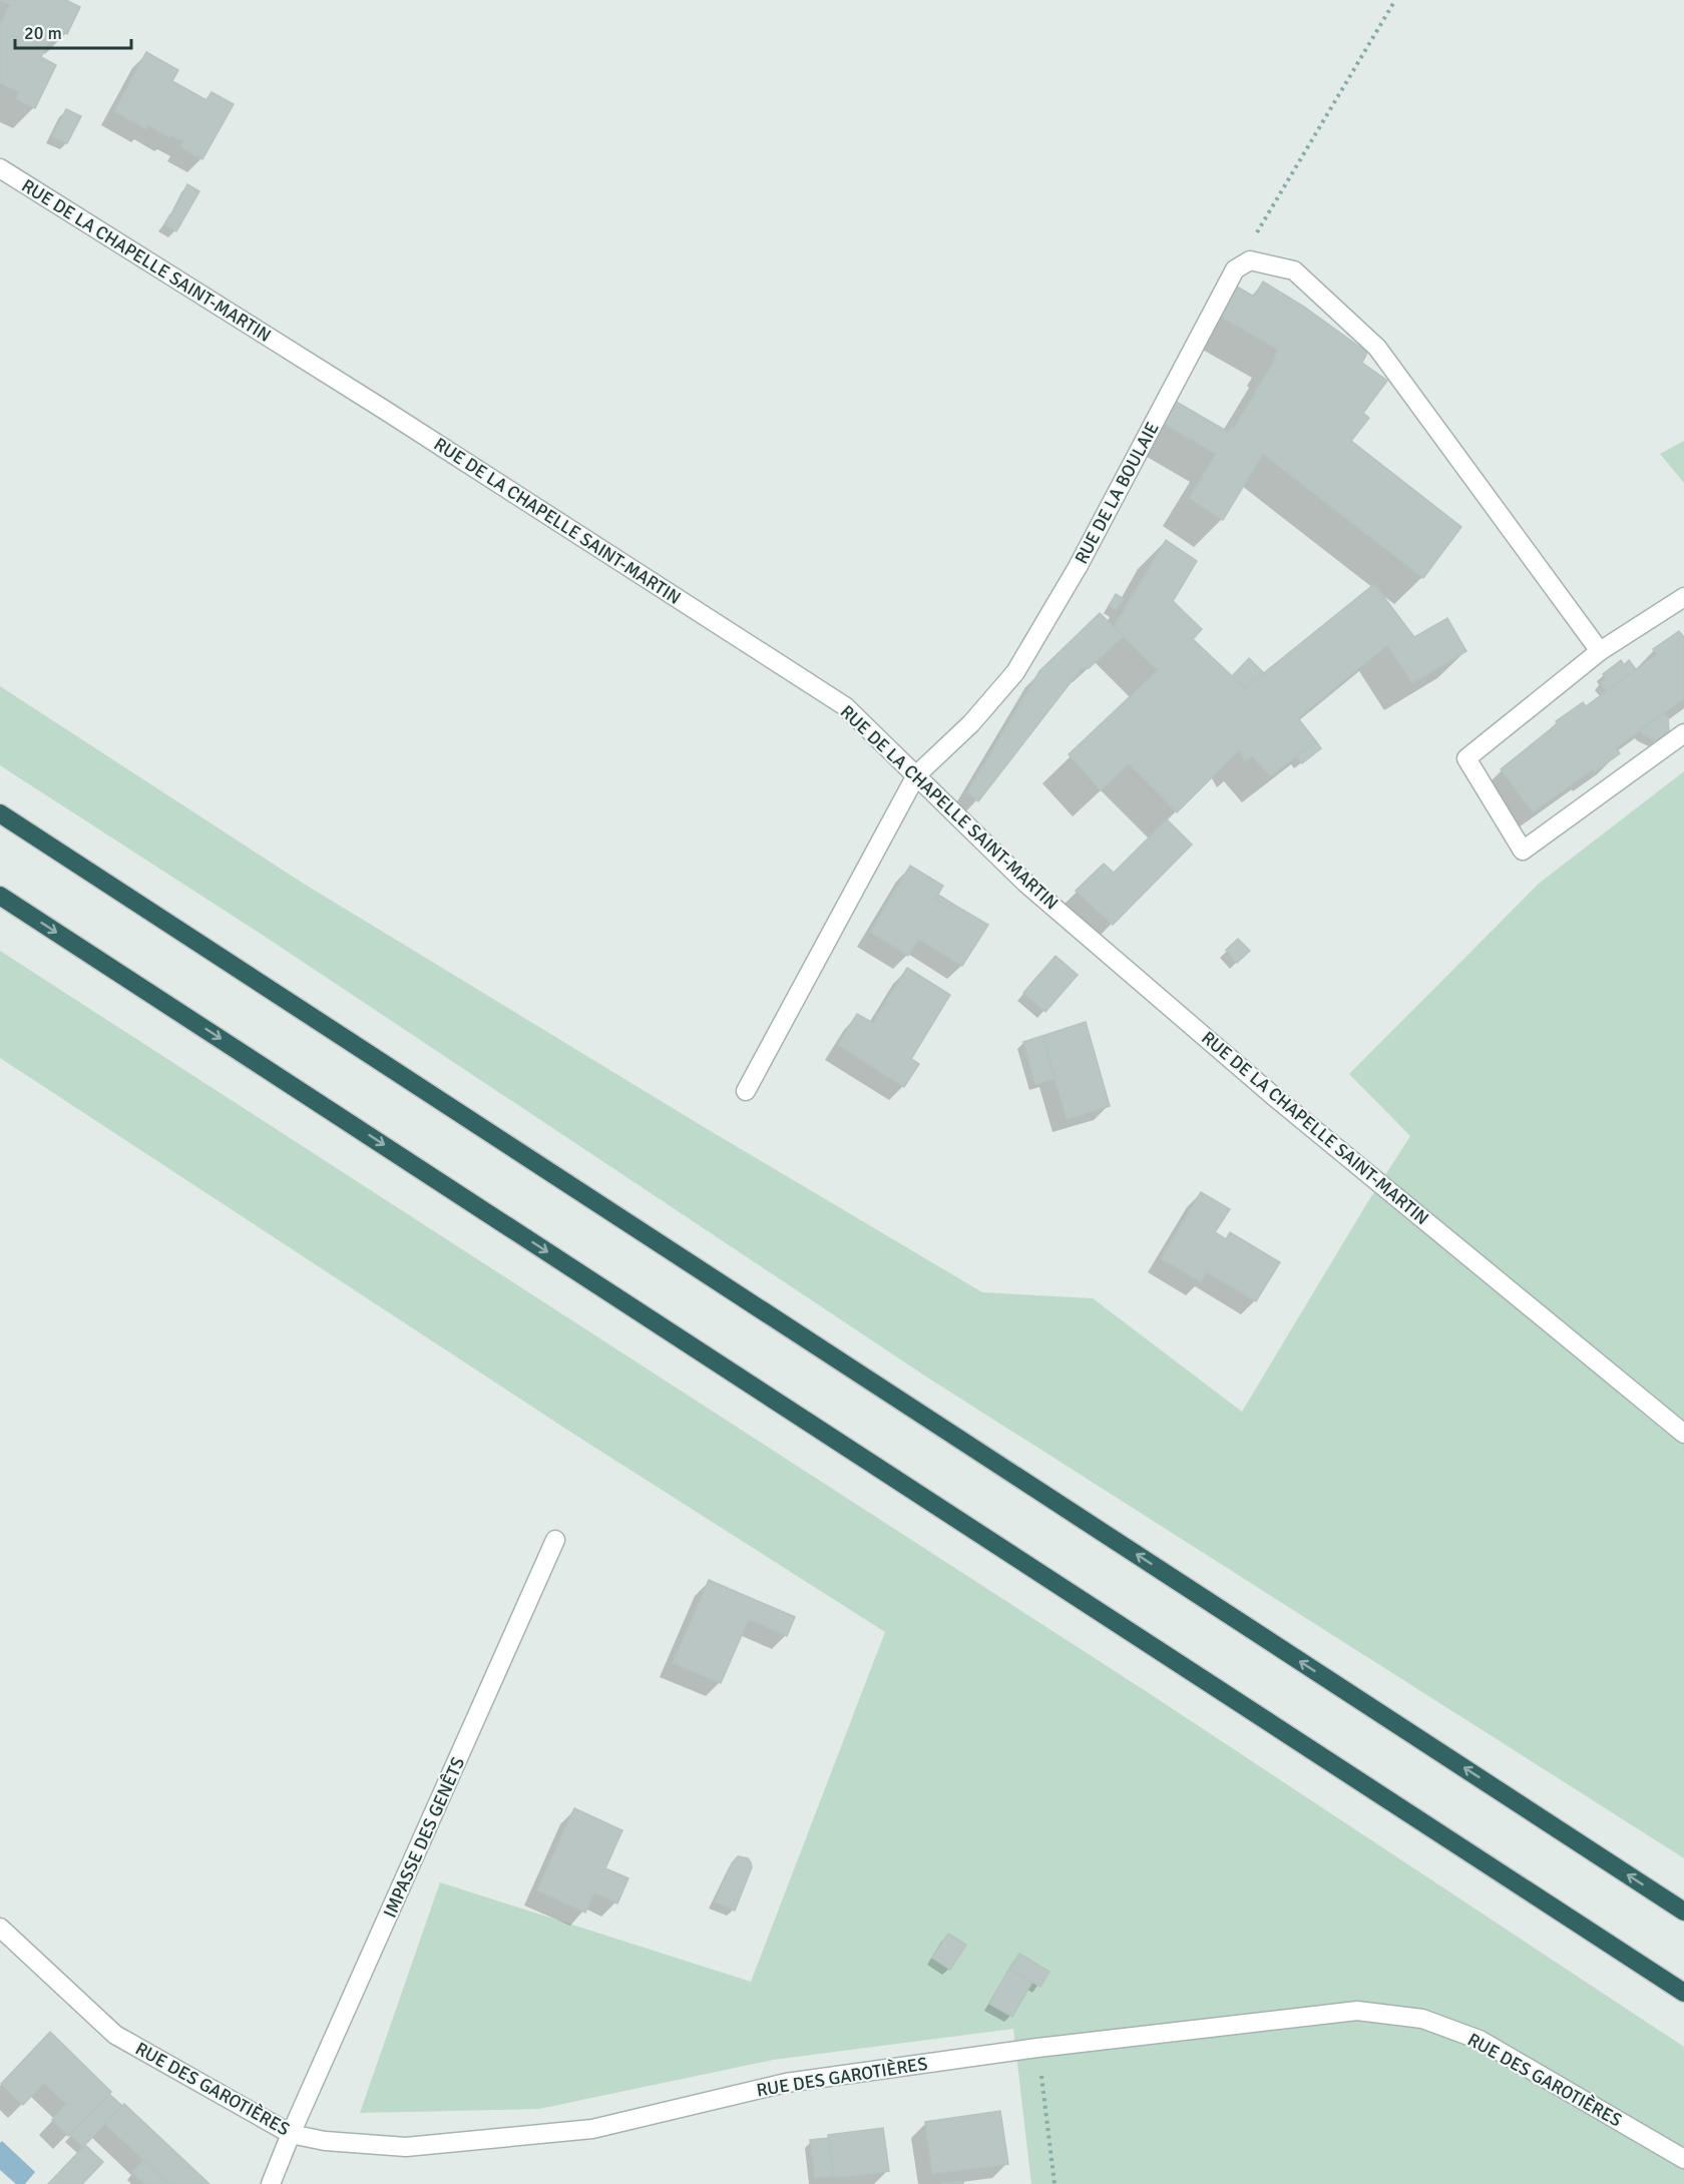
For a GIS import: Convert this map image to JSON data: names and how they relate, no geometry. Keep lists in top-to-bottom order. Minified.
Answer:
{"streets":{"street":["RUE DE LA CHAPELLE SAINT-MARTIN","RUE DE LA BOULAIE","IMPASSE DES GENÊTS","RUE DES GAROTIÈRES"]},"crossings":[["RUE DE LA CHAPELLE SAINT-MARTIN","RUE DE LA BOULAIE"],["IMPASSE DES GENÊTS","RUE DES GAROTIÈRES"]],"scale_bar":"20 m"}
